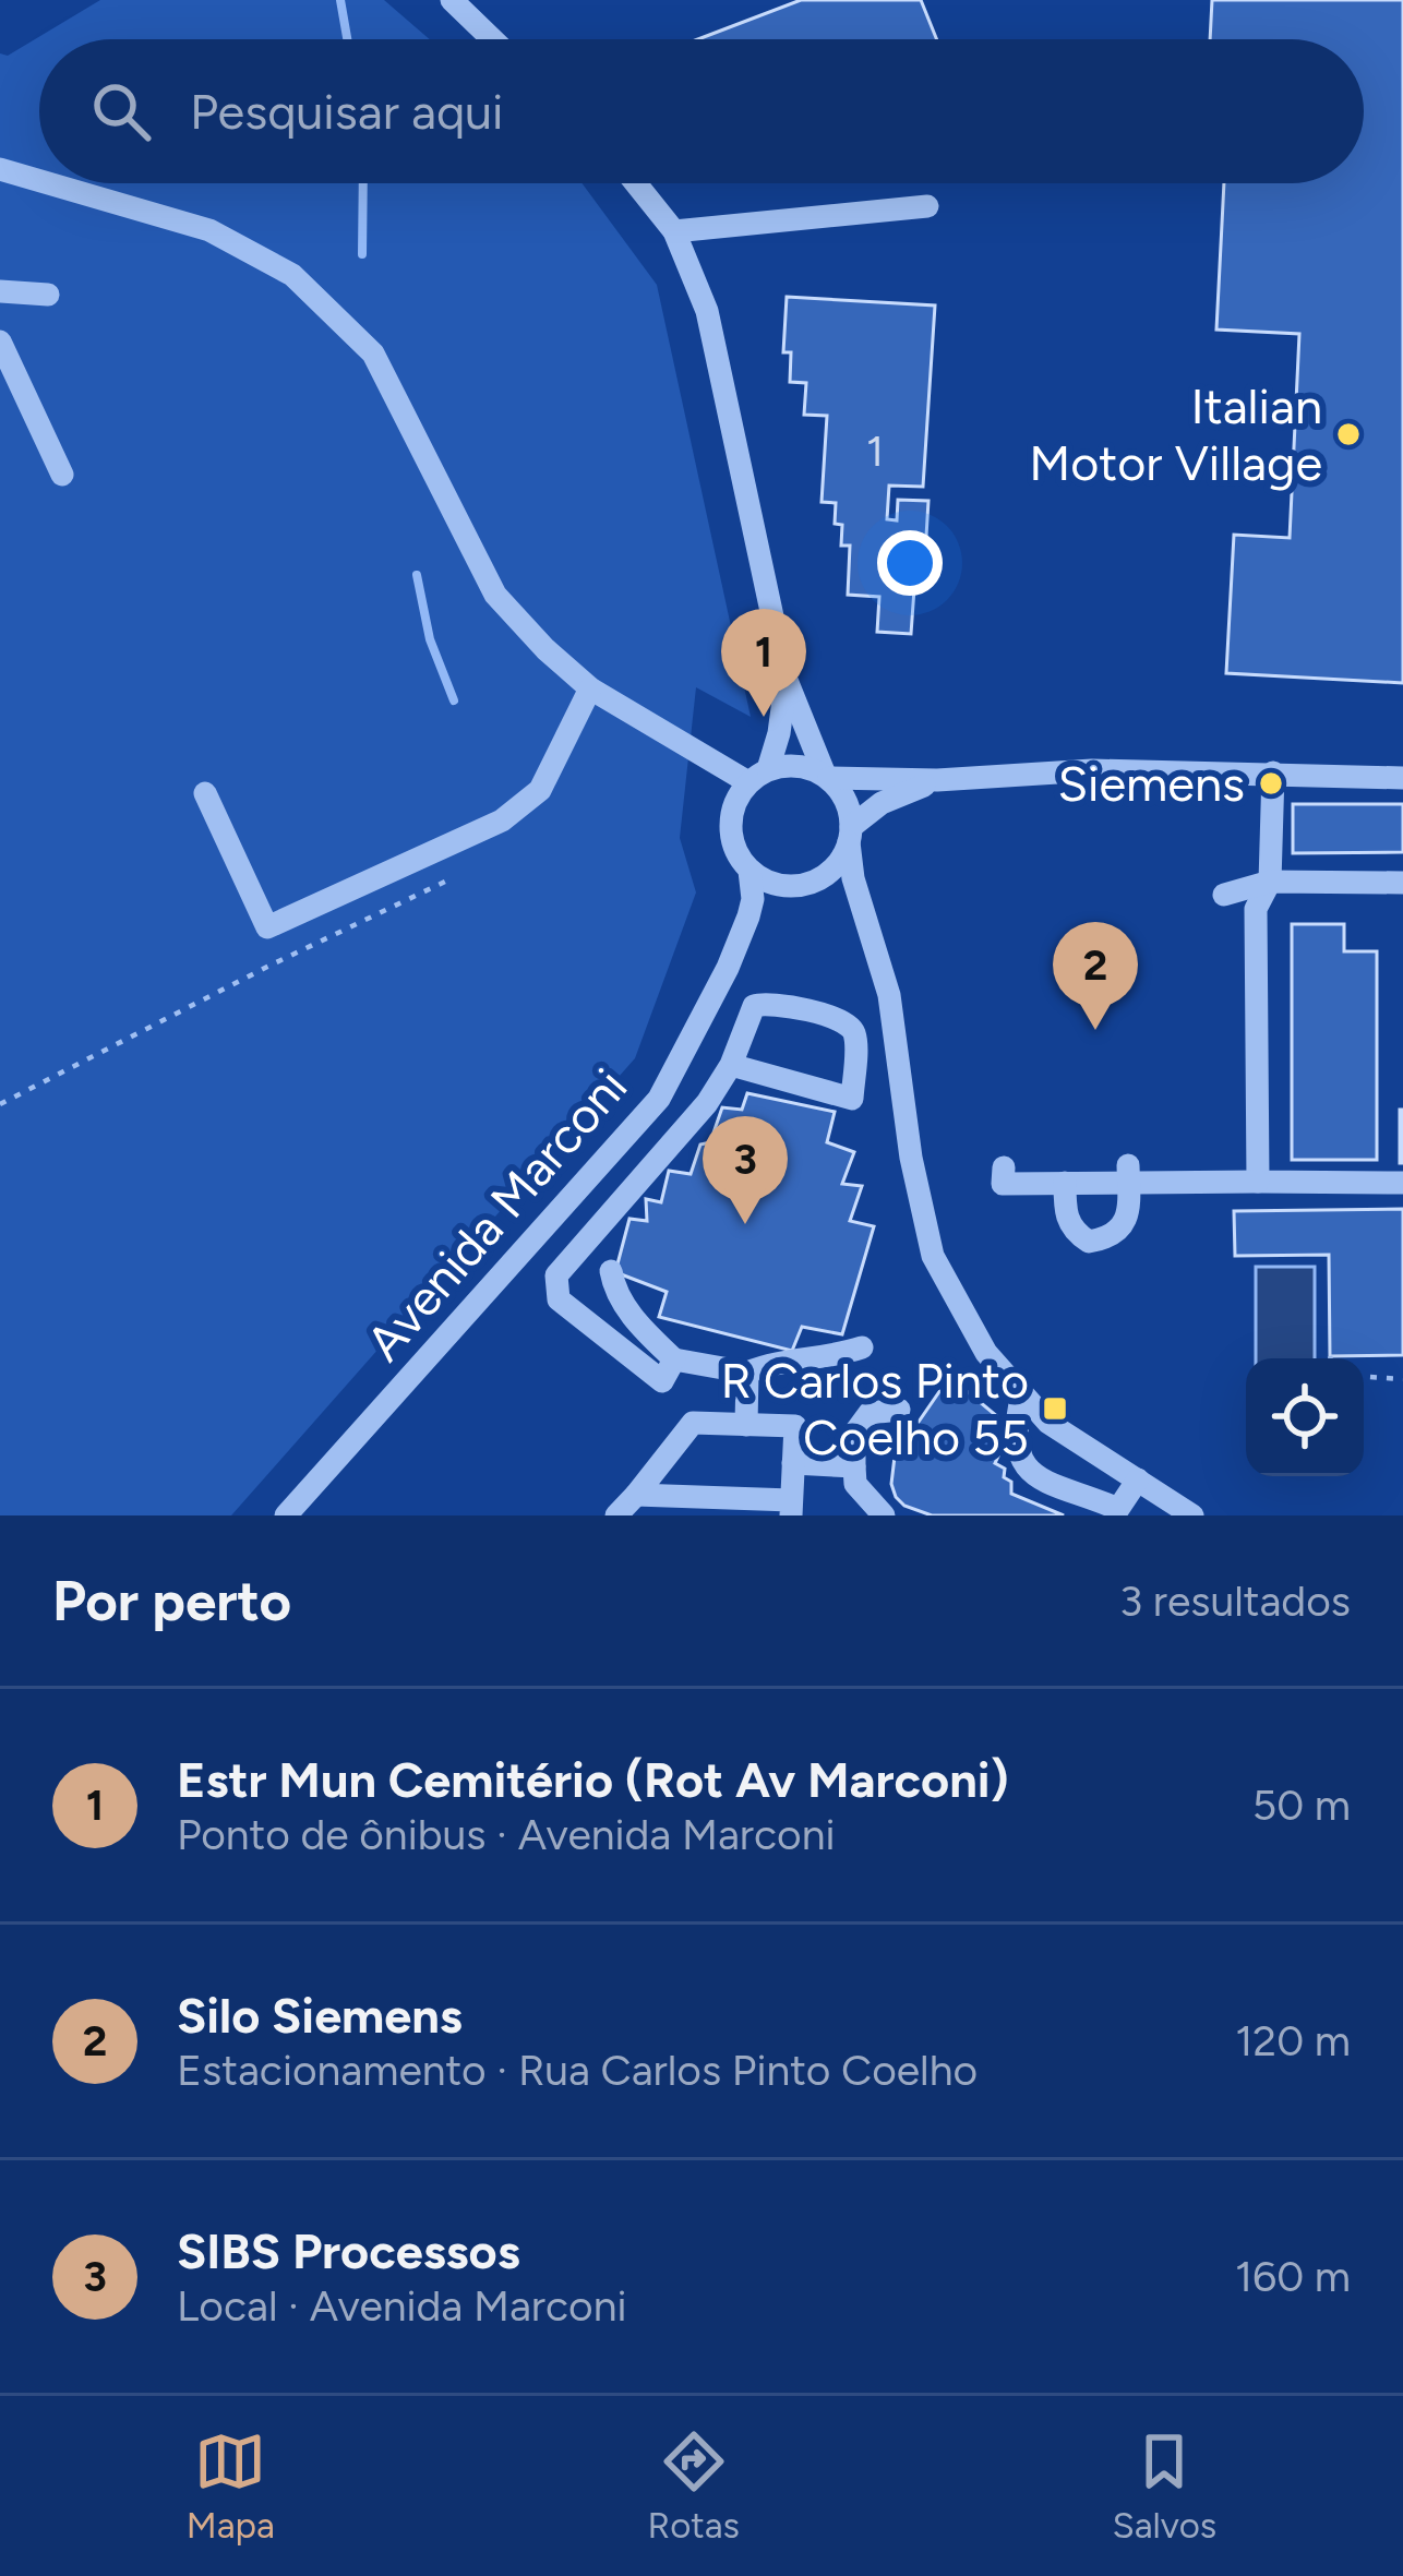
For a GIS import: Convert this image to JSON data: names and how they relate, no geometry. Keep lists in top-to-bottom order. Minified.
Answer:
{"streets":{"street":["Avenida Marconi"]},"places":{"other":["Italian Motor Village","Siemens"],"transit":["R Carlos Pinto Coelho 55"]},"house_numbers":["1"],"page":{"search":"Pesquisar aqui","pins":["1","2","3"],"heading":["Por perto","3 resultados"],"list":[{"mark":"1","name":"Estr Mun Cemitério (Rot Av Marconi)","note":"Ponto de ônibus · Avenida Marconi","value":"50 m"},{"mark":"2","name":"Silo Siemens","note":"Estacionamento · Rua Carlos Pinto Coelho","value":"120 m"},{"mark":"3","name":"SIBS Processos","note":"Local · Avenida Marconi","value":"160 m"}],"nav":["Mapa","Rotas","Salvos"]}}
